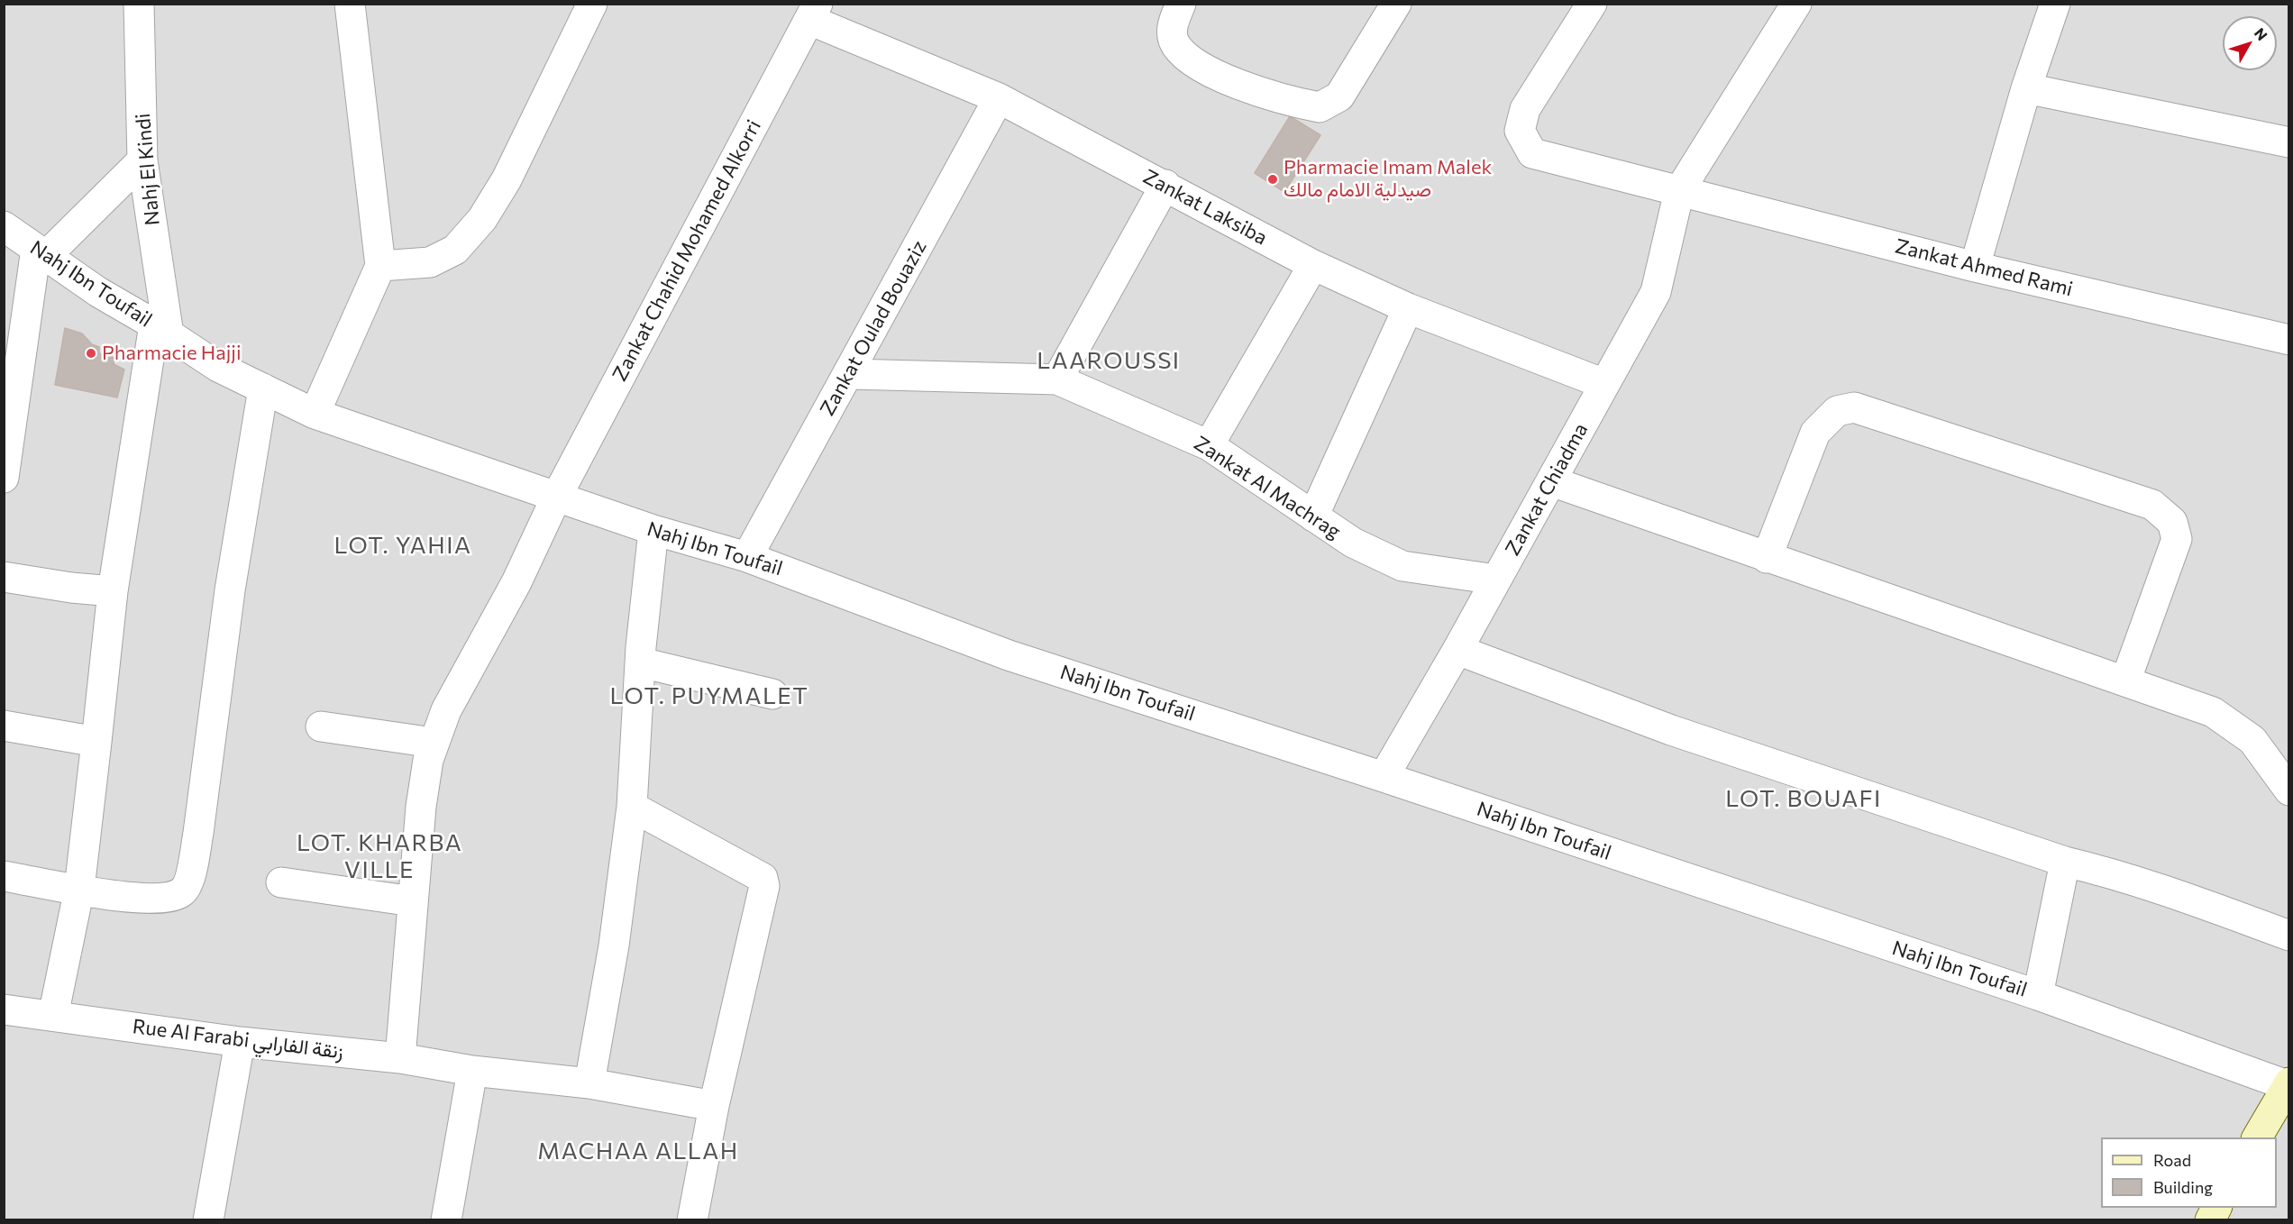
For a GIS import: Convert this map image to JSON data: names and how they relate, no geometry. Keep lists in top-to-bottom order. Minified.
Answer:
{"streets":{"street":["Nahj El Kindi","Zankat Laksiba","Zankat Chahid Mohamed Alkorri","Zankat Ahmed Rami","Nahj Ibn Toufail","Zankat Oulad Bouaziz","Zankat Al Machrag","Zankat Chiadma","Rue Al Farabi زنقة الفارابي"]},"crossings":[["Nahj El Kindi","Nahj Ibn Toufail"],["Nahj El Kindi","Rue Al Farabi زنقة الفارابي"],["Zankat Laksiba","Zankat Chahid Mohamed Alkorri"],["Zankat Laksiba","Zankat Oulad Bouaziz"],["Zankat Laksiba","Zankat Chiadma"],["Zankat Chahid Mohamed Alkorri","Nahj Ibn Toufail"],["Zankat Chahid Mohamed Alkorri","Rue Al Farabi زنقة الفارابي"],["Zankat Ahmed Rami","Zankat Chiadma"],["Nahj Ibn Toufail","Zankat Oulad Bouaziz"],["Nahj Ibn Toufail","Zankat Chiadma"],["Zankat Oulad Bouaziz","Zankat Al Machrag"],["Zankat Al Machrag","Zankat Chiadma"]],"districts":["LAAROUSSI","LOT. YAHIA","LOT. PUYMALET","LOT. BOUAFI","LOT. KHARBA VILLE","MACHAA ALLAH"],"places":["Pharmacie Imam Malek صيدلية الامام مالك","Pharmacie Hajji"],"legend":["Road","Building"],"north":"top right"}
